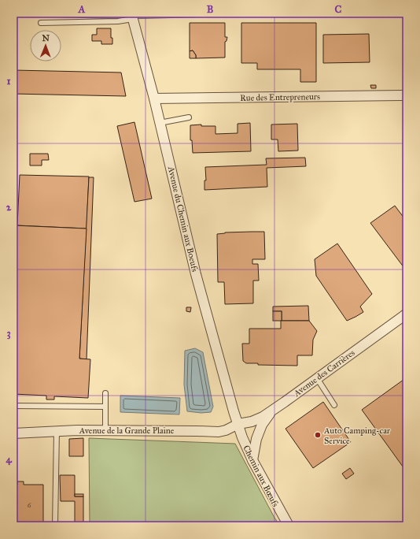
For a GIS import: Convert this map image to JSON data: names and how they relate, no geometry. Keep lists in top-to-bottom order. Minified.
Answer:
{"streets":{"street":["Rue des Entrepreneurs","Avenue du Chemin aux Boeufs","Avenue des Carrières","Avenue de la Grande Plaine","Chemin aux Bœufs"]},"crossings":[["Rue des Entrepreneurs","Avenue du Chemin aux Boeufs"],["Avenue du Chemin aux Boeufs","Avenue des Carrières"],["Avenue du Chemin aux Boeufs","Avenue de la Grande Plaine"],["Avenue du Chemin aux Boeufs","Chemin aux Bœufs"],["Avenue des Carrières","Avenue de la Grande Plaine"],["Avenue des Carrières","Chemin aux Bœufs"],["Avenue de la Grande Plaine","Chemin aux Bœufs"]],"places":["Auto Camping-car Service"],"house_numbers":["6"],"north":"top","grid":{"columns":["A","B","C"],"rows":["1","2","3","4"]}}
